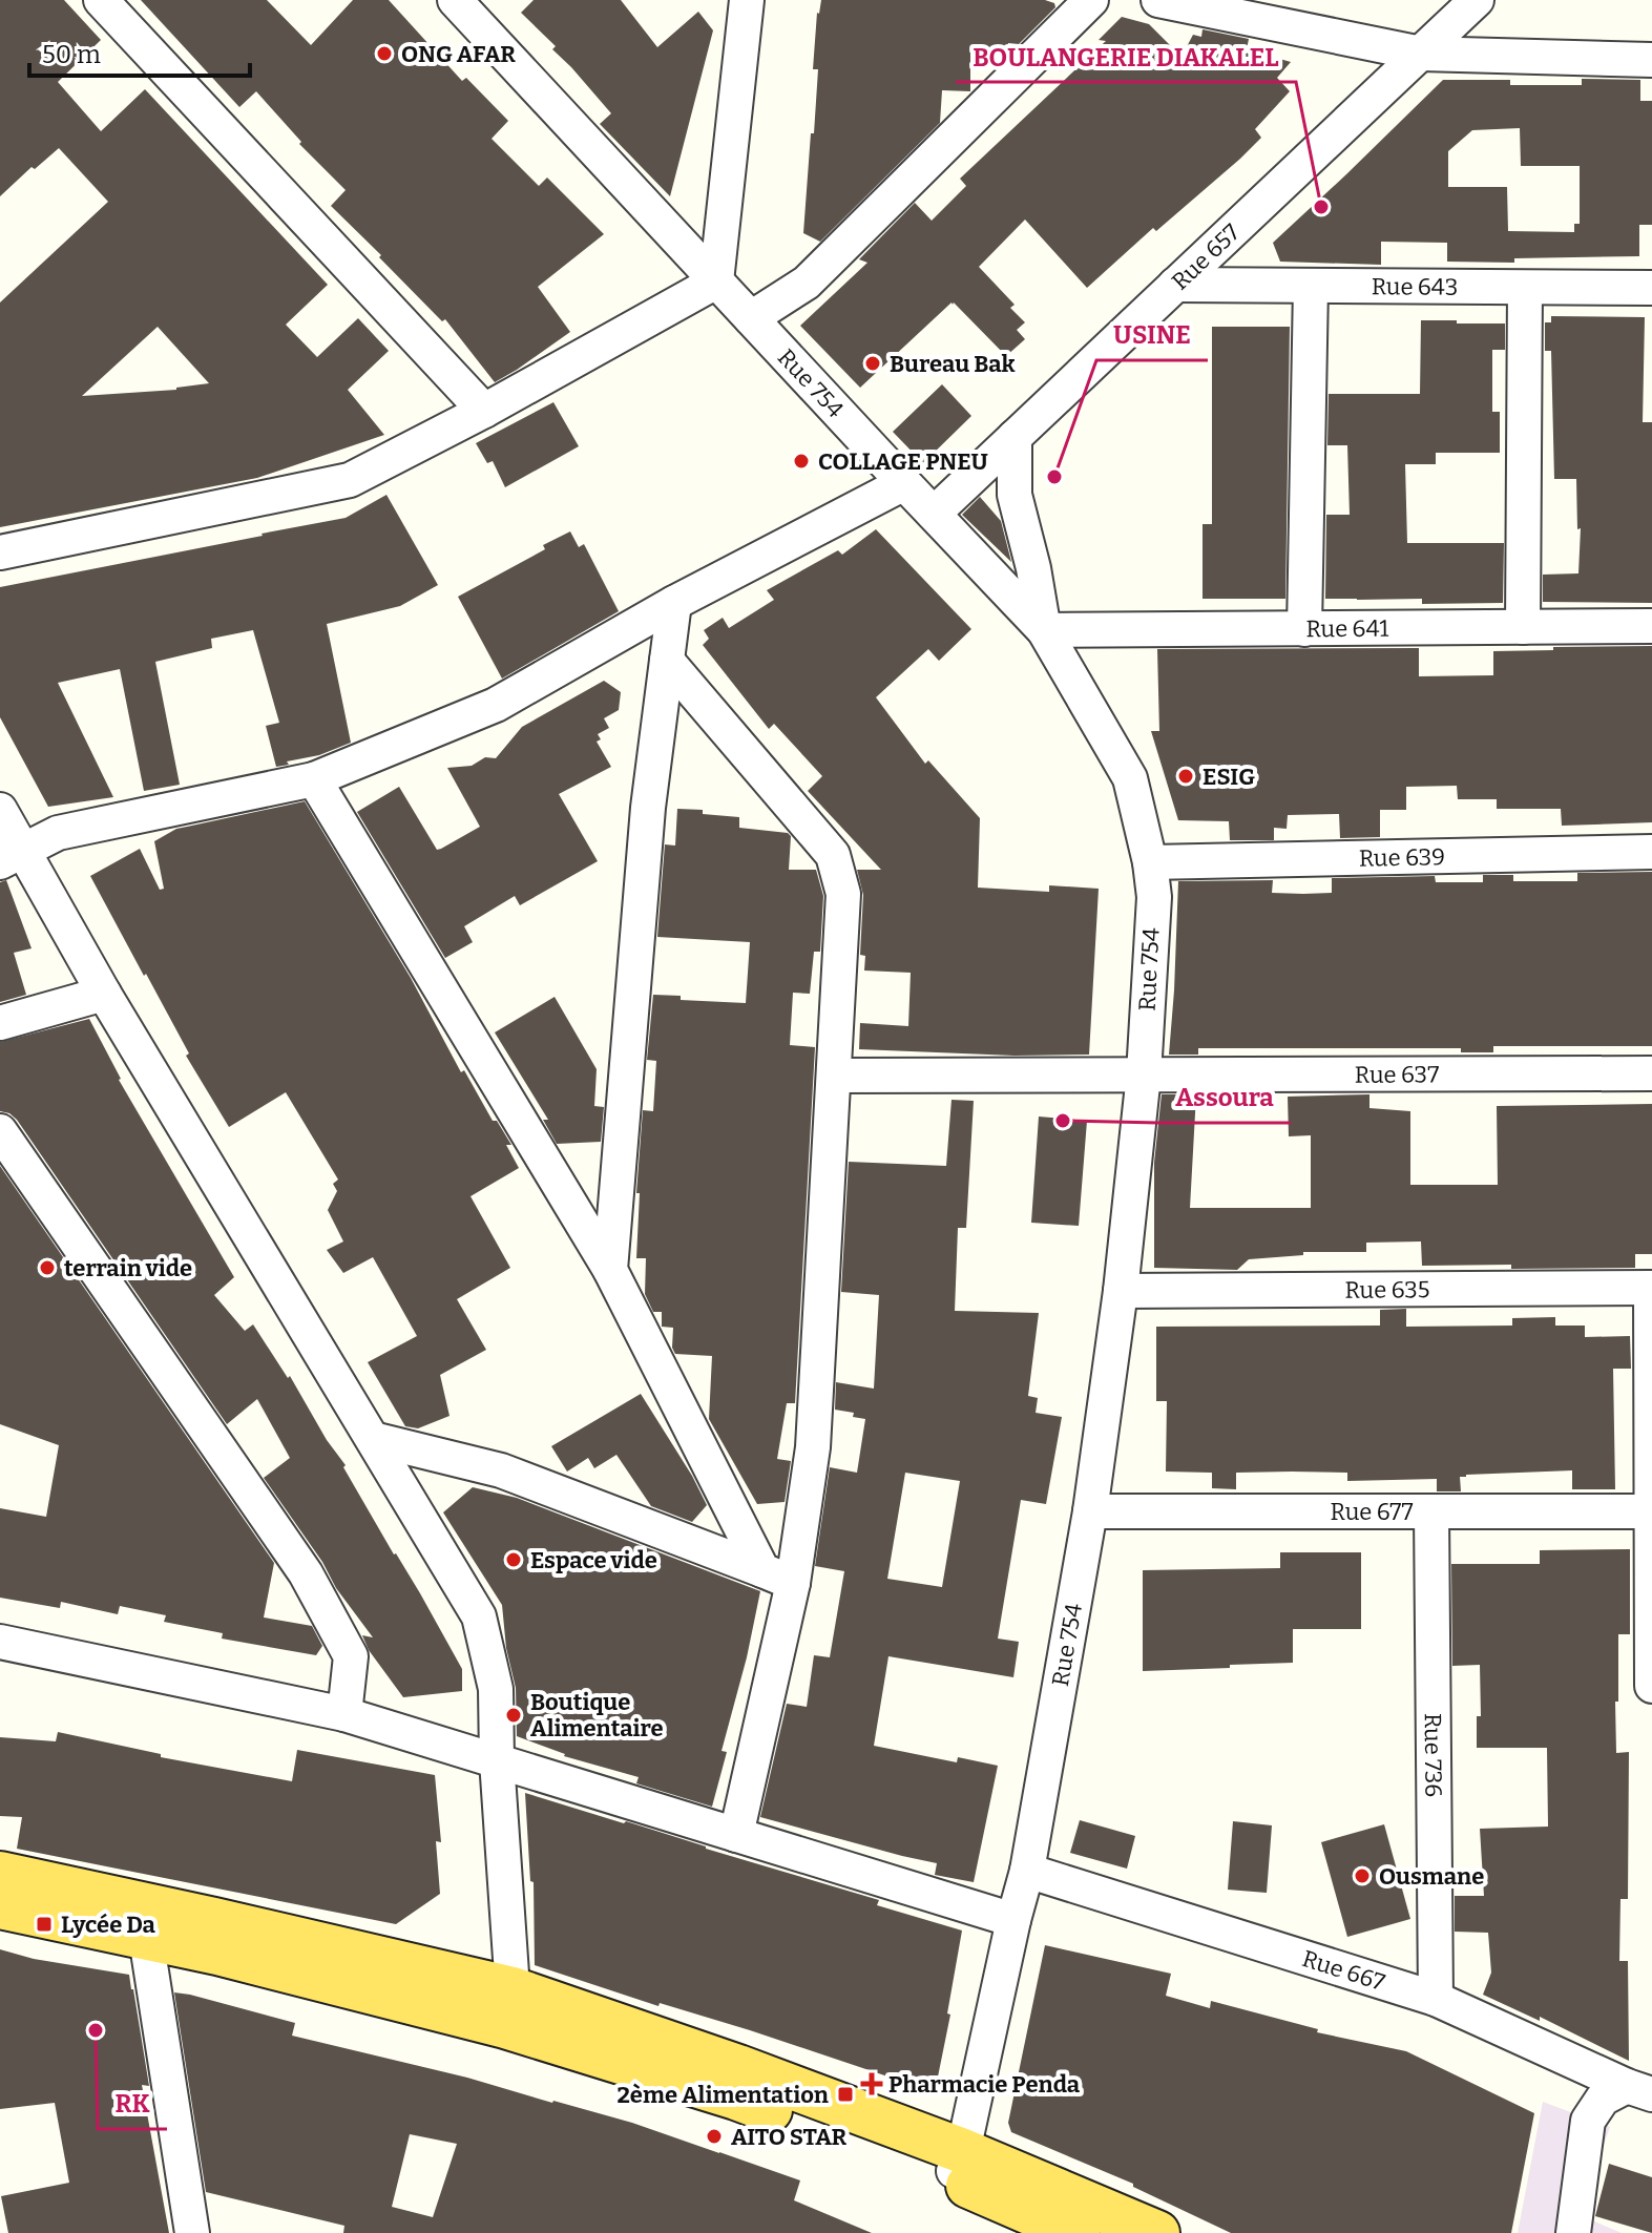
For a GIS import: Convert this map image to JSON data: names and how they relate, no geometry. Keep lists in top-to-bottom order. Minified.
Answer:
{"streets":{"street":["Rue 657","Rue 643","Rue 754","Rue 641","Rue 639","Rue 637","Rue 635","Rue 677","Rue 736","Rue 667"]},"crossings":[["Rue 657","Rue 643"],["Rue 657","Rue 754"],["Rue 754","Rue 641"],["Rue 754","Rue 639"],["Rue 754","Rue 637"],["Rue 754","Rue 635"],["Rue 754","Rue 677"],["Rue 754","Rue 667"],["Rue 677","Rue 736"],["Rue 736","Rue 667"]],"places":{"other":["ONG AFAR","BOULANGERIE DIAKALEL","Bureau Bak","COLLAGE PNEU","USINE","ESIG","Assoura","terrain vide","Espace vide","Boutique Alimentaire","Ousmane","RK","AITO STAR"],"transit":["Lycée Da","2ème Alimentation"],"health":["Pharmacie Penda"]},"scale_bar":"50 m"}
